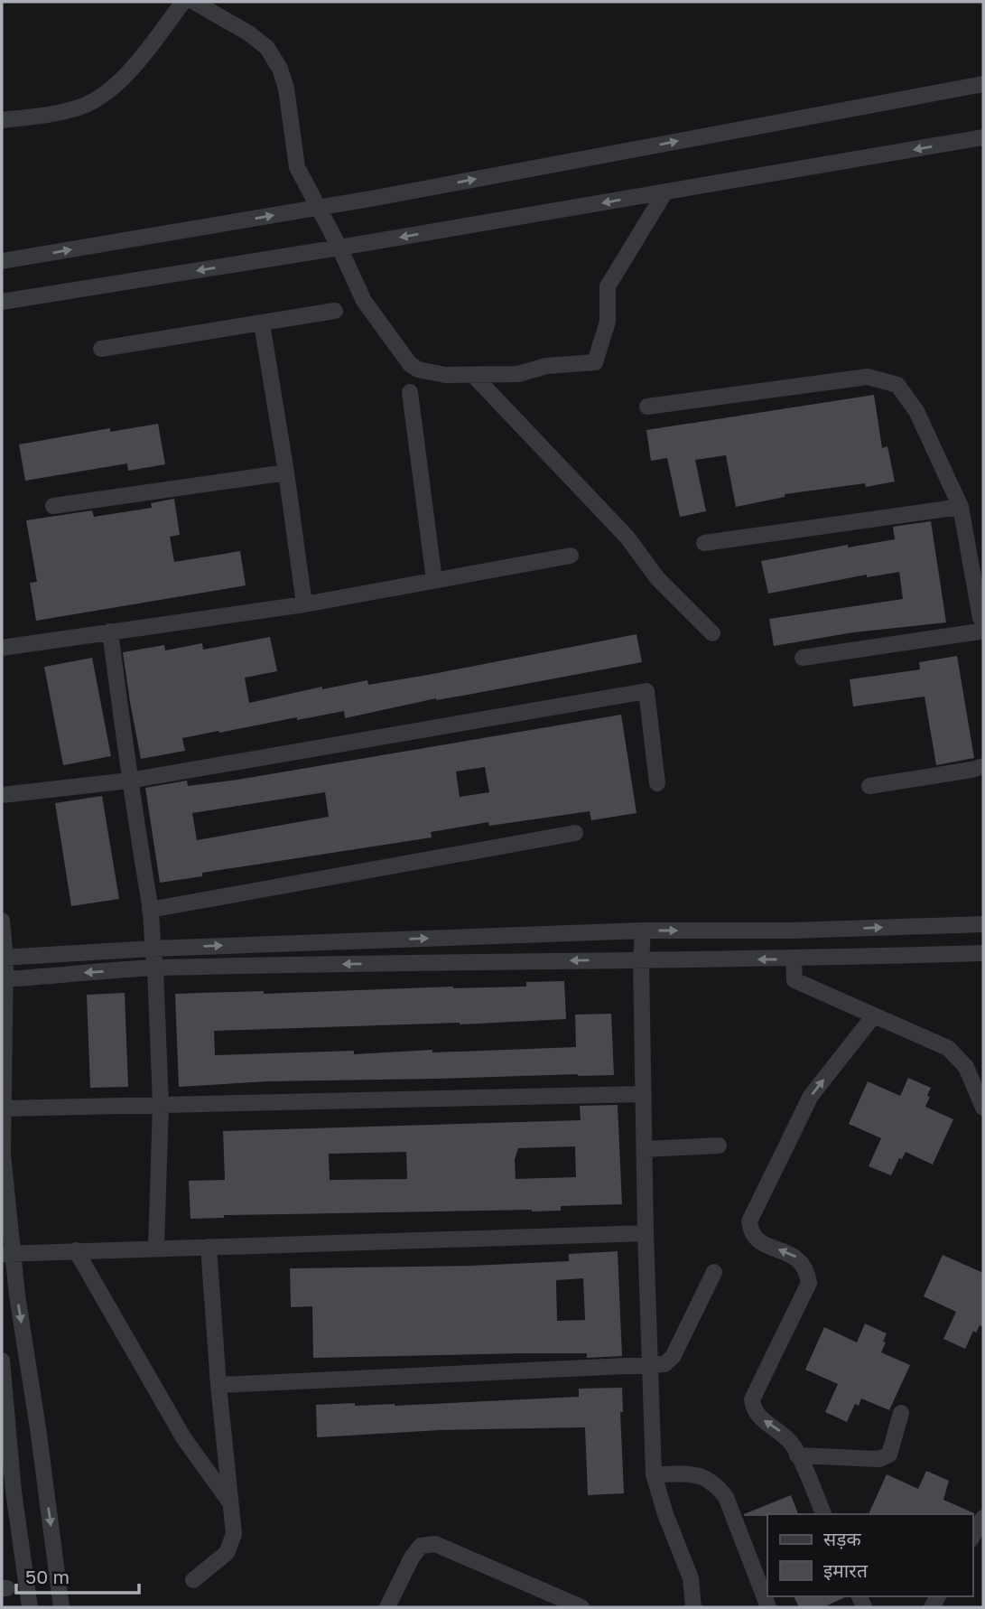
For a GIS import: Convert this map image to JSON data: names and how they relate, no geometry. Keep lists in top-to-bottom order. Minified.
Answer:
{"legend":["सड़क","इमारत"],"scale_bar":"50 m"}
